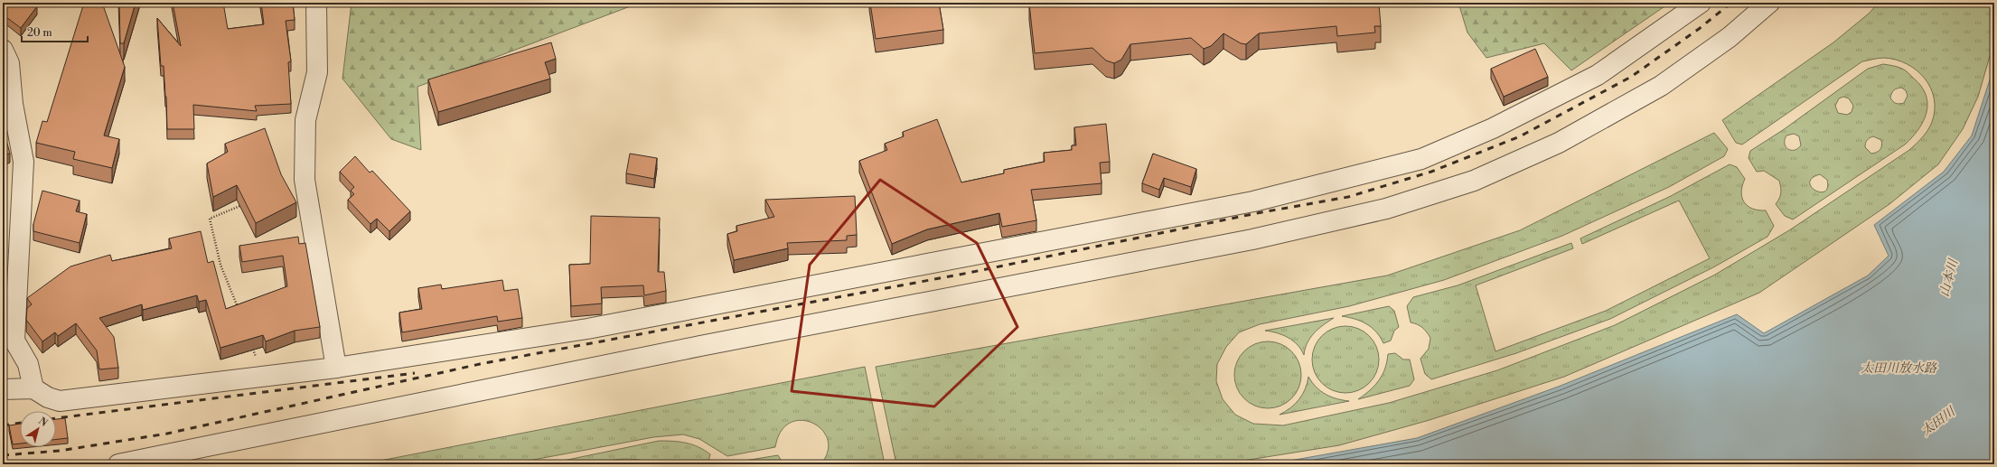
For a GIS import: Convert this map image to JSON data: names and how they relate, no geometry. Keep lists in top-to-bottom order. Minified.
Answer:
{"water":["山本川","太田川放水路","太田川"],"scale_bar":"20 m","north":"top right"}
